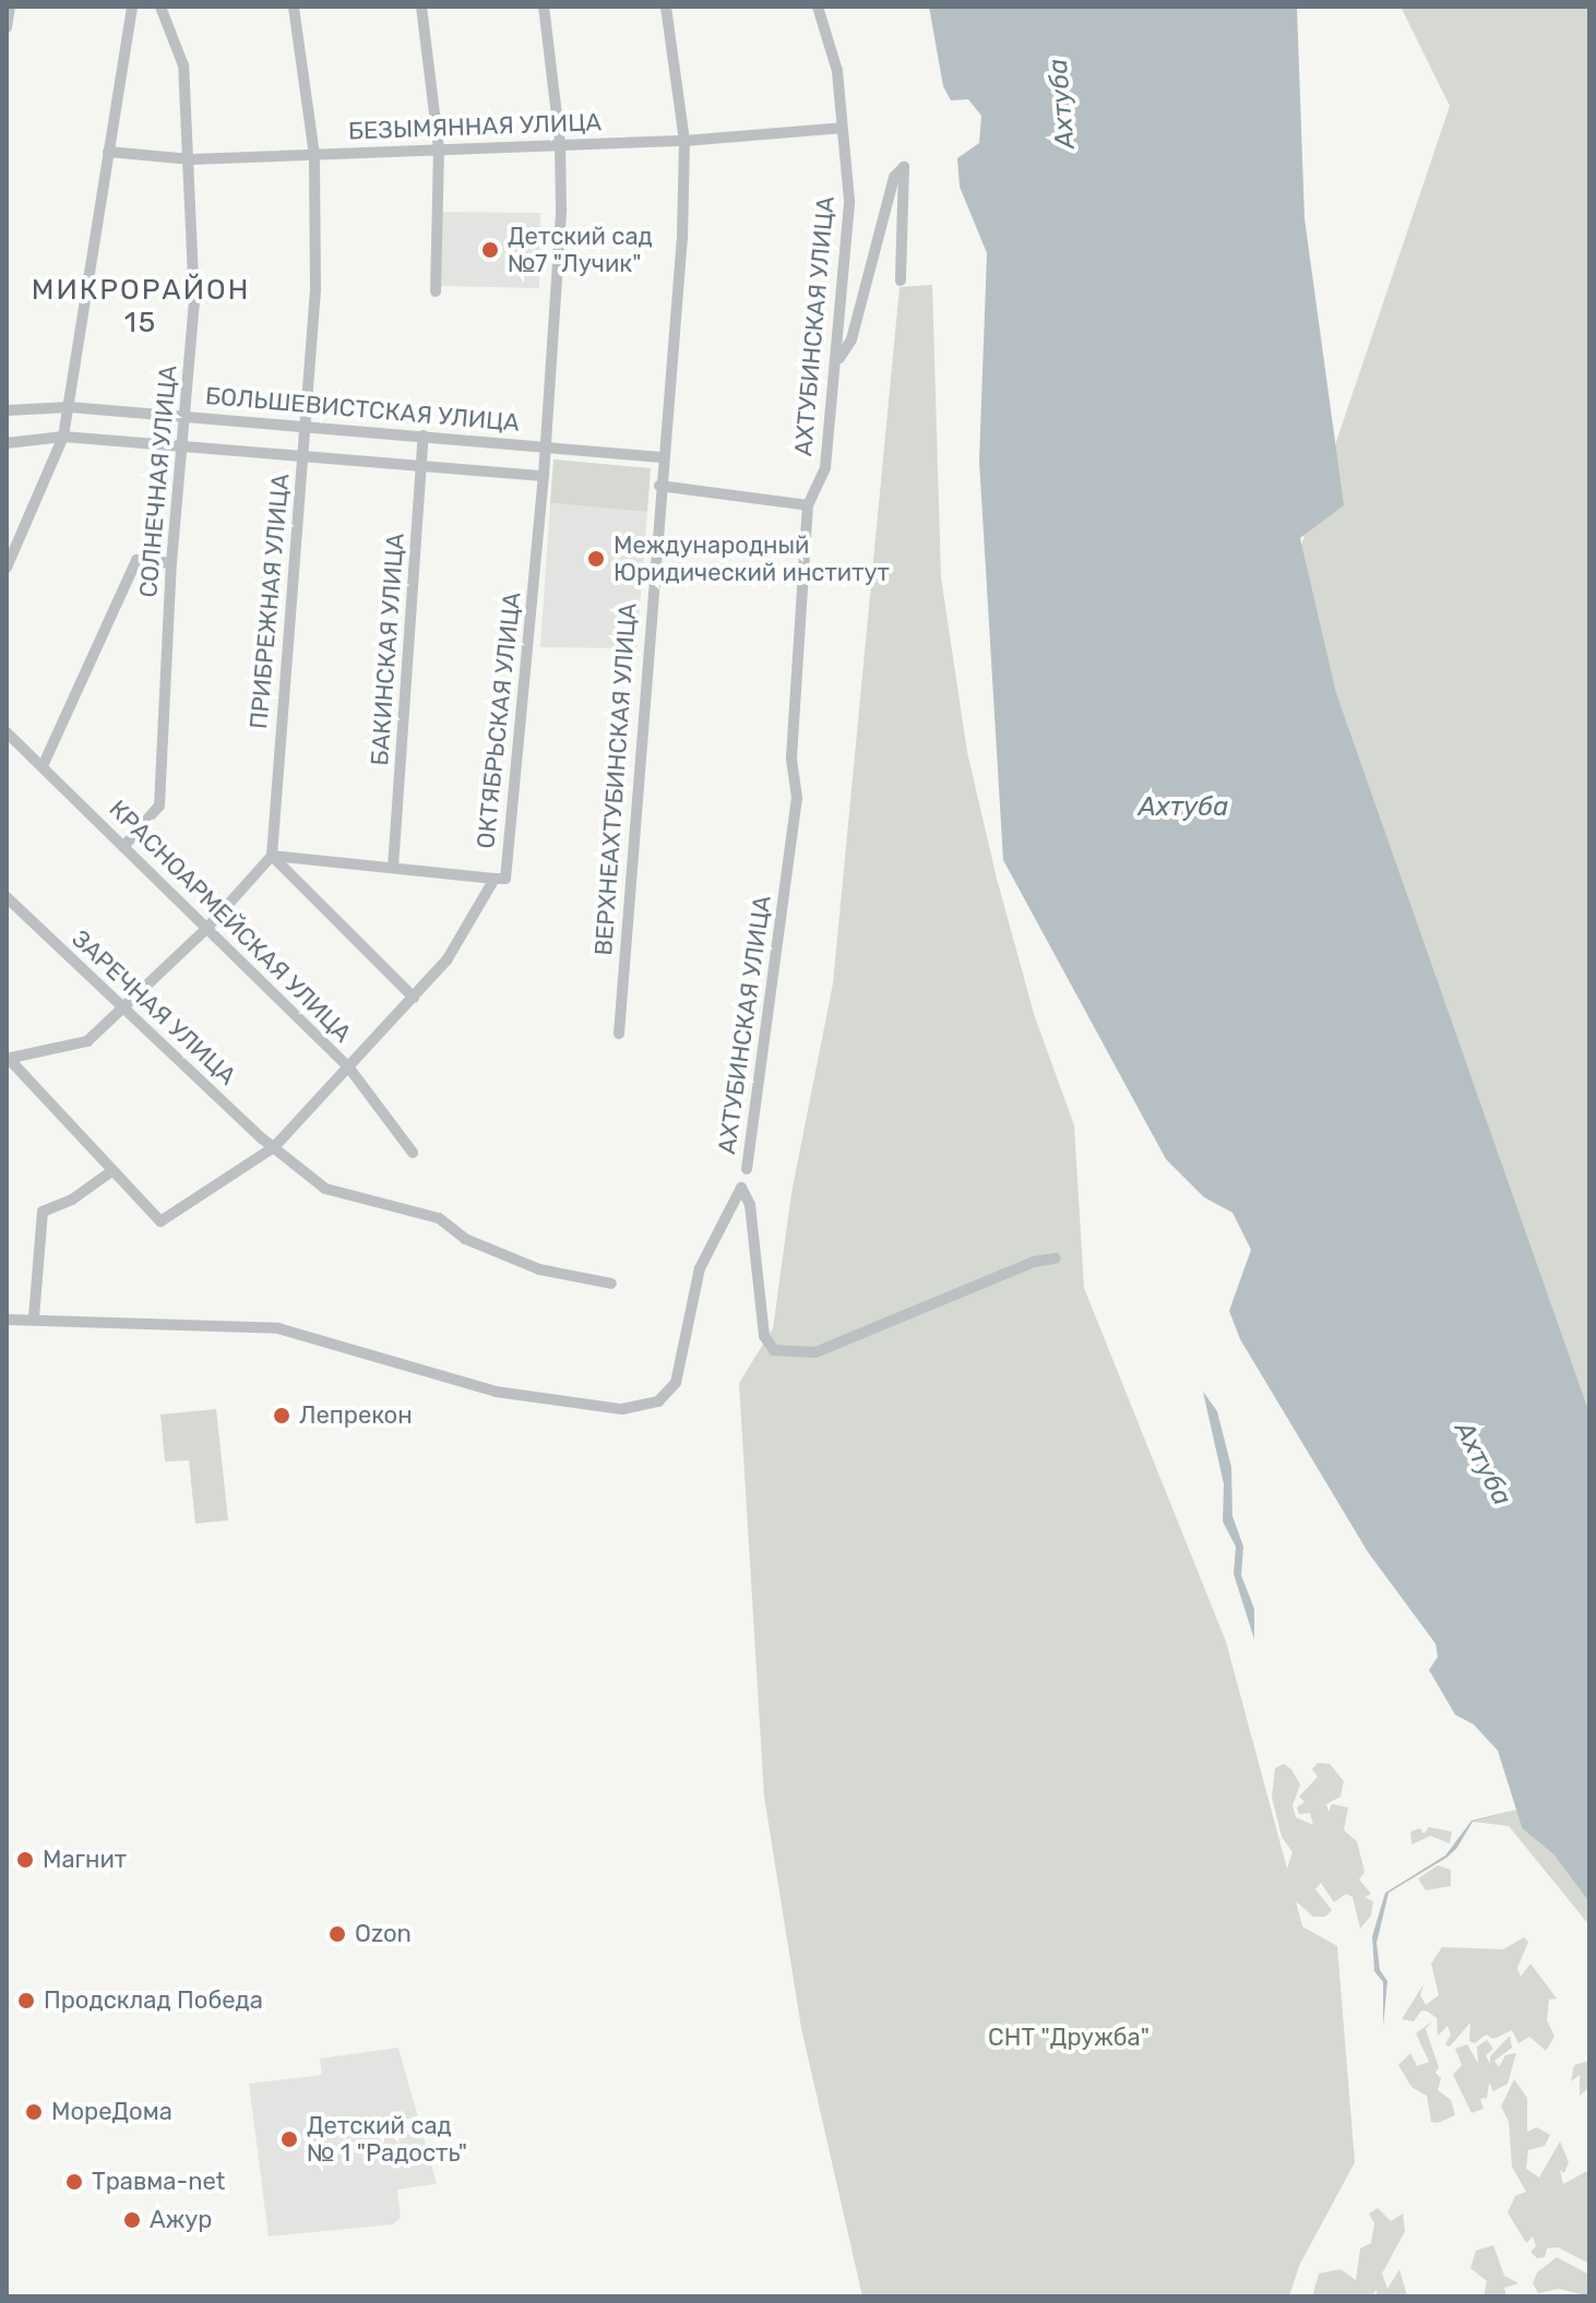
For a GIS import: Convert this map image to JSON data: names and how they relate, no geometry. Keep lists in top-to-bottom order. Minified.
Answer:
{"streets":{"street":["БЕЗЫМЯННАЯ УЛИЦА","АХТУБИНСКАЯ УЛИЦА","БОЛЬШЕВИСТСКАЯ УЛИЦА","СОЛНЕЧНАЯ УЛИЦА","ПРИБРЕЖНАЯ УЛИЦА","БАКИНСКАЯ УЛИЦА","ОКТЯБРЬСКАЯ УЛИЦА","ВЕРХНЕАХТУБИНСКАЯ УЛИЦА","КРАСНОАРМЕЙСКАЯ УЛИЦА","ЗАРЕЧНАЯ УЛИЦА"]},"crossings":[["БЕЗЫМЯННАЯ УЛИЦА","АХТУБИНСКАЯ УЛИЦА"],["БЕЗЫМЯННАЯ УЛИЦА","СОЛНЕЧНАЯ УЛИЦА"],["БЕЗЫМЯННАЯ УЛИЦА","ПРИБРЕЖНАЯ УЛИЦА"],["БЕЗЫМЯННАЯ УЛИЦА","ОКТЯБРЬСКАЯ УЛИЦА"],["БЕЗЫМЯННАЯ УЛИЦА","ВЕРХНЕАХТУБИНСКАЯ УЛИЦА"],["БОЛЬШЕВИСТСКАЯ УЛИЦА","СОЛНЕЧНАЯ УЛИЦА"],["БОЛЬШЕВИСТСКАЯ УЛИЦА","ПРИБРЕЖНАЯ УЛИЦА"],["БОЛЬШЕВИСТСКАЯ УЛИЦА","БАКИНСКАЯ УЛИЦА"],["БОЛЬШЕВИСТСКАЯ УЛИЦА","ОКТЯБРЬСКАЯ УЛИЦА"],["БОЛЬШЕВИСТСКАЯ УЛИЦА","ВЕРХНЕАХТУБИНСКАЯ УЛИЦА"],["СОЛНЕЧНАЯ УЛИЦА","КРАСНОАРМЕЙСКАЯ УЛИЦА"],["ОКТЯБРЬСКАЯ УЛИЦА","КРАСНОАРМЕЙСКАЯ УЛИЦА"],["ОКТЯБРЬСКАЯ УЛИЦА","ЗАРЕЧНАЯ УЛИЦА"]],"districts":["МИКРОРАЙОН 15"],"water":["Ахтуба"],"parks":["СНТ \"Дружба\""],"places":["Детский сад №7 \"Лучик\"","Международный Юридический институт","Лепрекон","Магнит","Ozon","Продсклад Победа","МореДома","Детский сад № 1 \"Радость\"","Травма-net","Ажур"]}
